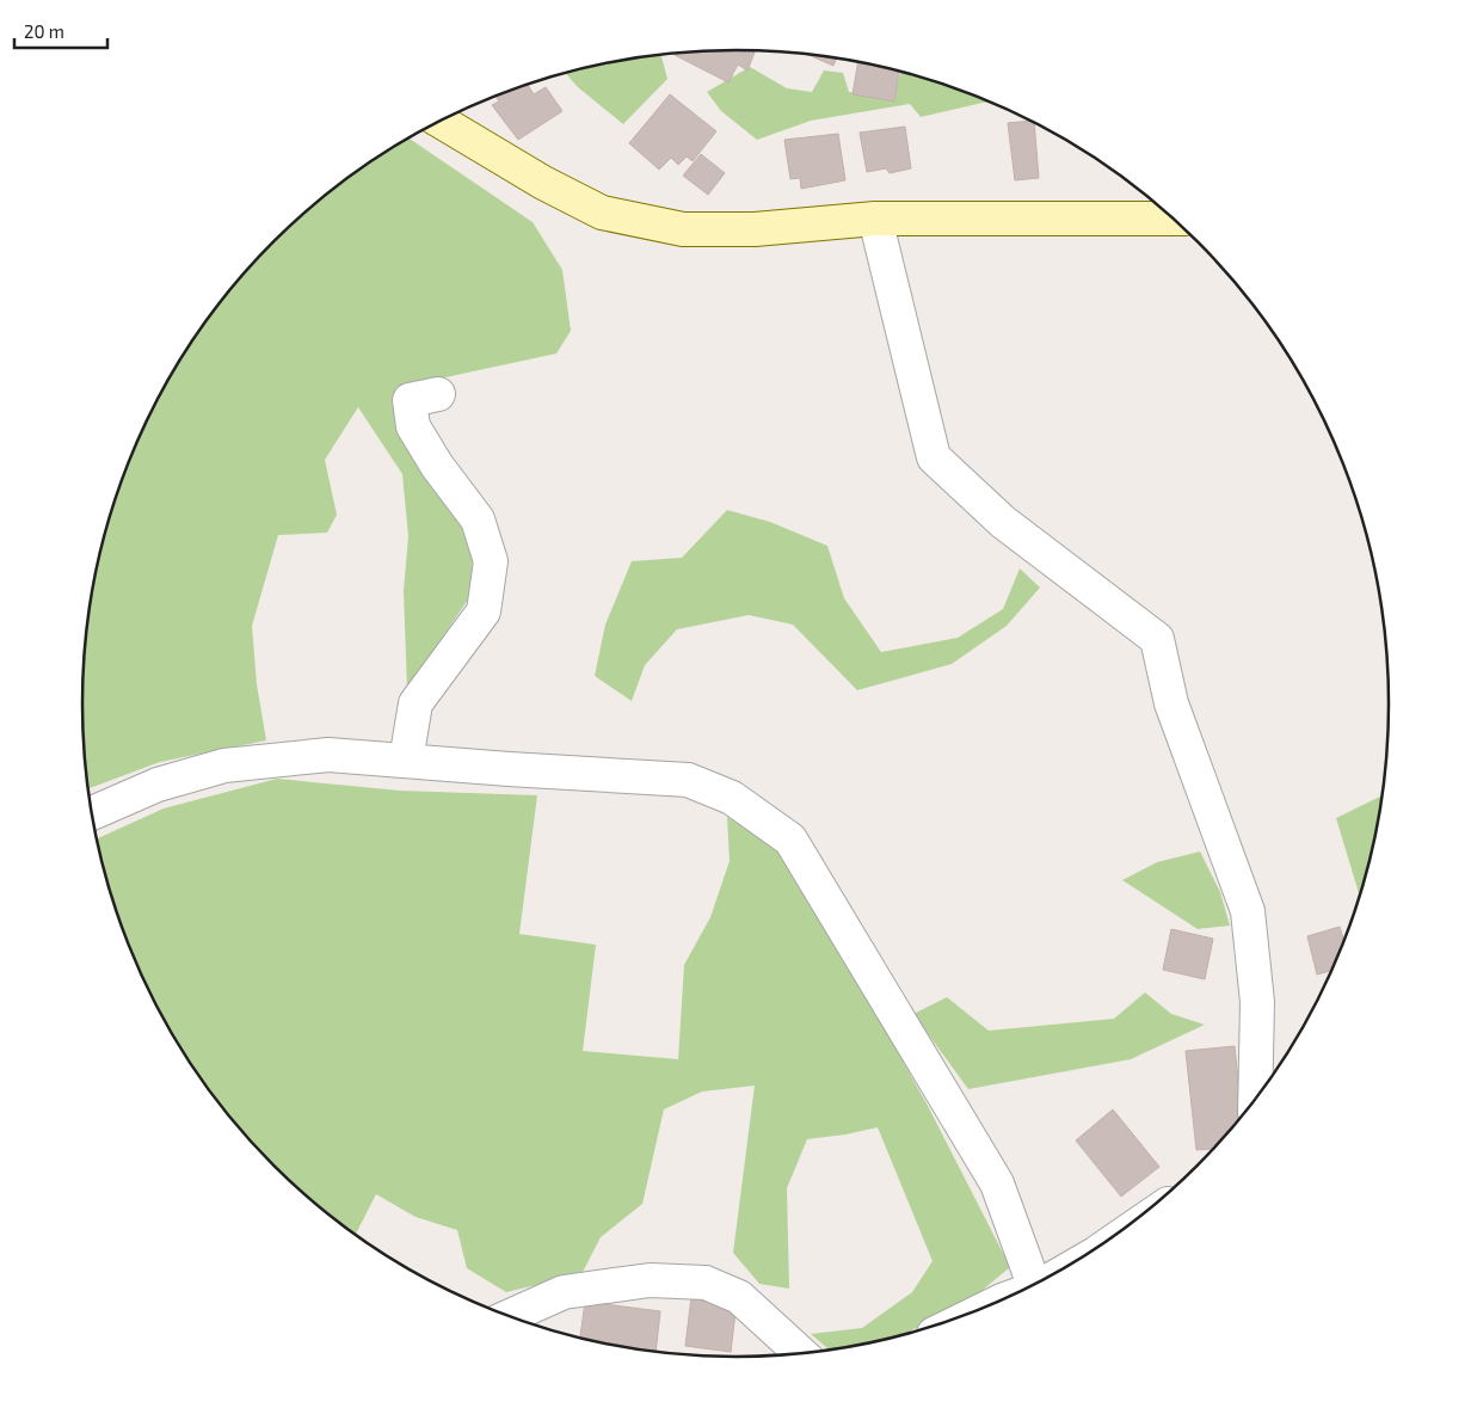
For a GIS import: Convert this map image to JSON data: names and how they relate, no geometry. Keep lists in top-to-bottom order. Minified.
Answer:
{"scale_bar":"20 m"}
